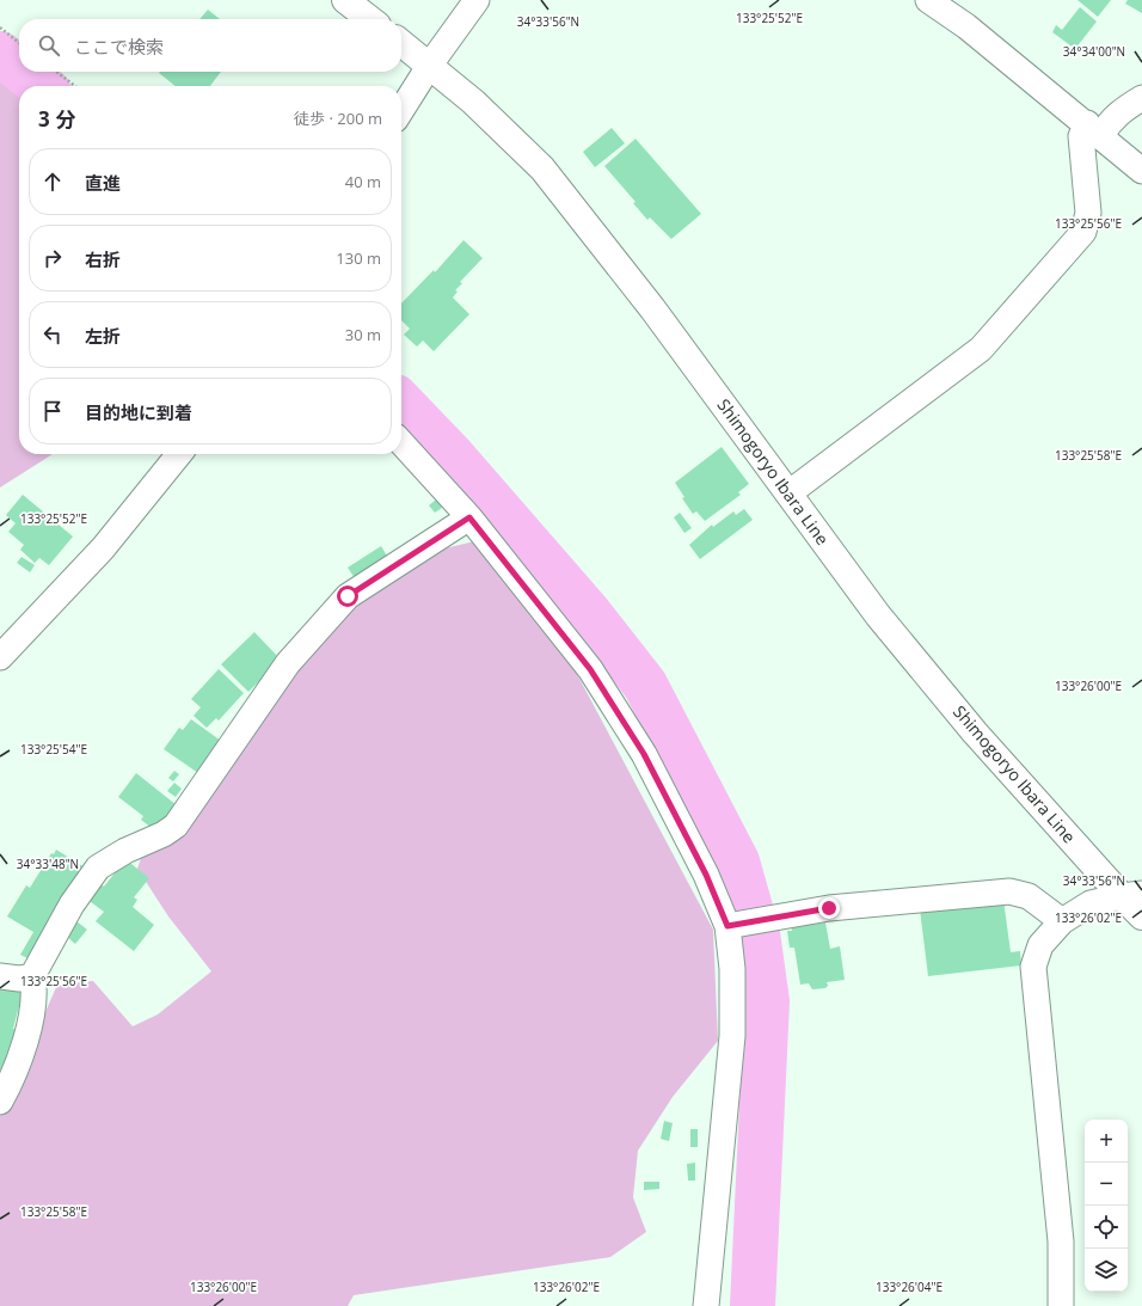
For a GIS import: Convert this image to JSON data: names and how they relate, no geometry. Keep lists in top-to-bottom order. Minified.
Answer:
{"streets":{"main road":["Shimogoryo Ibara Line"]},"page":{"search":"ここで検索","heading":["3 分","徒歩 · 200 m"],"list":[["直進","40 m"],["右折","130 m"],["左折","30 m"],"目的地に到着"],"map_buttons":["+","−"]},"coordinates":["133°25'52\"E","34°33'56\"N","34°34'00\"N","133°25'56\"E","133°25'58\"E","133°26'00\"E","133°25'54\"E","34°33'48\"N","133°26'02\"E","133°26'04\"E"]}
